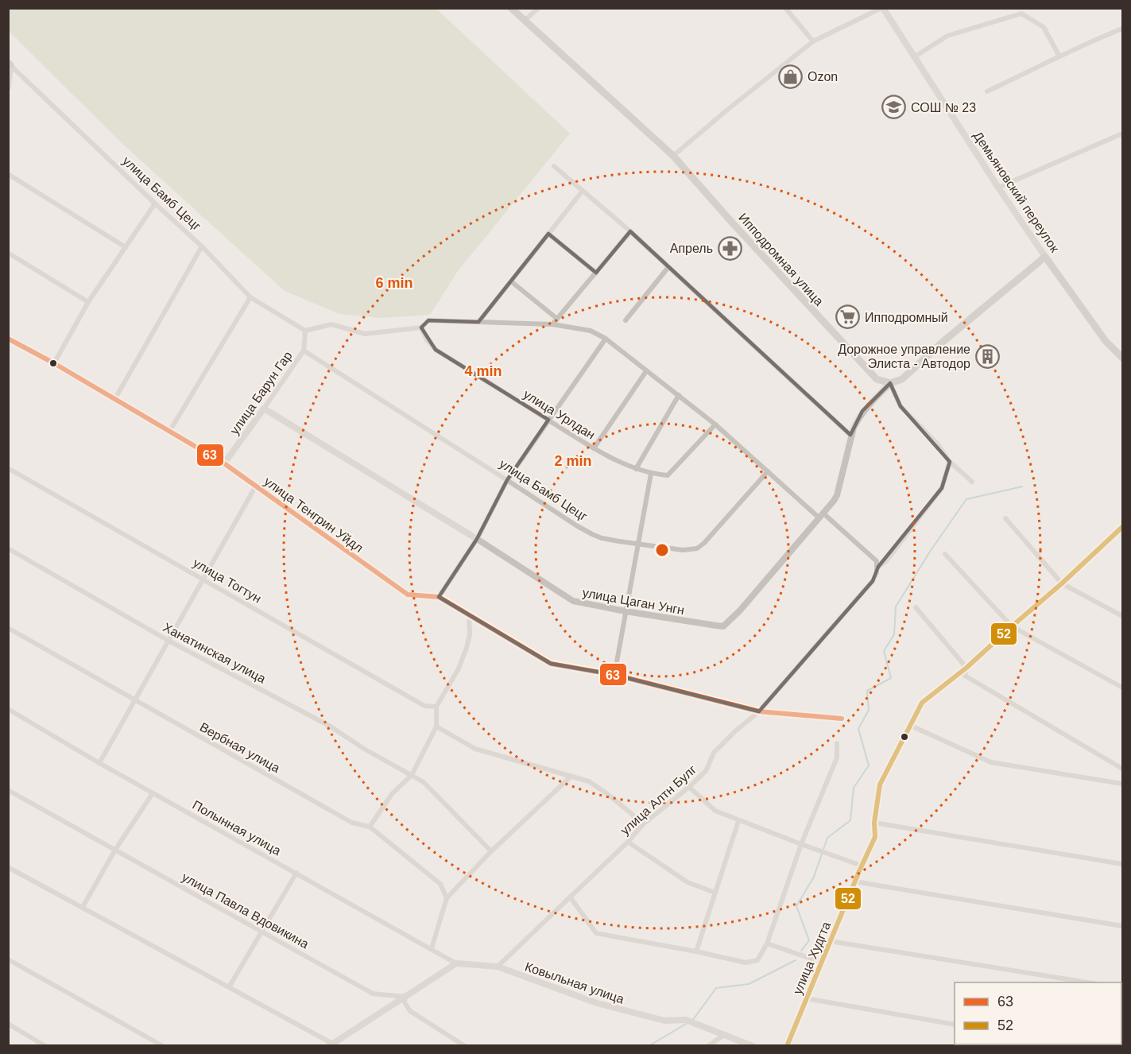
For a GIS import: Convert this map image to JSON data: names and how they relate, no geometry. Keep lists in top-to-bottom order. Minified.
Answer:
{"streets":{"main road":["Демьяновский переулок","Ипподромная улица"],"street":["улица Бамб Цецг","улица Барун Гар","улица Урлдан","улица Тенгрин Уйдл","улица Тогтун","улица Цаган Унгн","Ханатинская улица","Вербная улица","улица Алтн Булг","Полынная улица","улица Павла Вдовикина","улица Худгта","Ковыльная улица"]},"crossings":[["улица Бамб Цецг","улица Барун Гар"],["Ипподромная улица","улица Цаган Унгн"],["улица Барун Гар","улица Тенгрин Уйдл"],["улица Барун Гар","улица Цаган Унгн"],["улица Тенгрин Уйдл","улица Алтн Булг"],["улица Алтн Булг","Ковыльная улица"],["Полынная улица","Ковыльная улица"]],"places":{"shop":["Ozon"],"school or university":["СОШ № 23"],"pharmacy":["Апрель"],"supermarket":["Ипподромный"],"building":["Дорожное управление Элиста - Автодор"]},"lines":["transit line 63","transit line 52"],"legend":["63","52"],"rings":["6 min","4 min","2 min"]}
